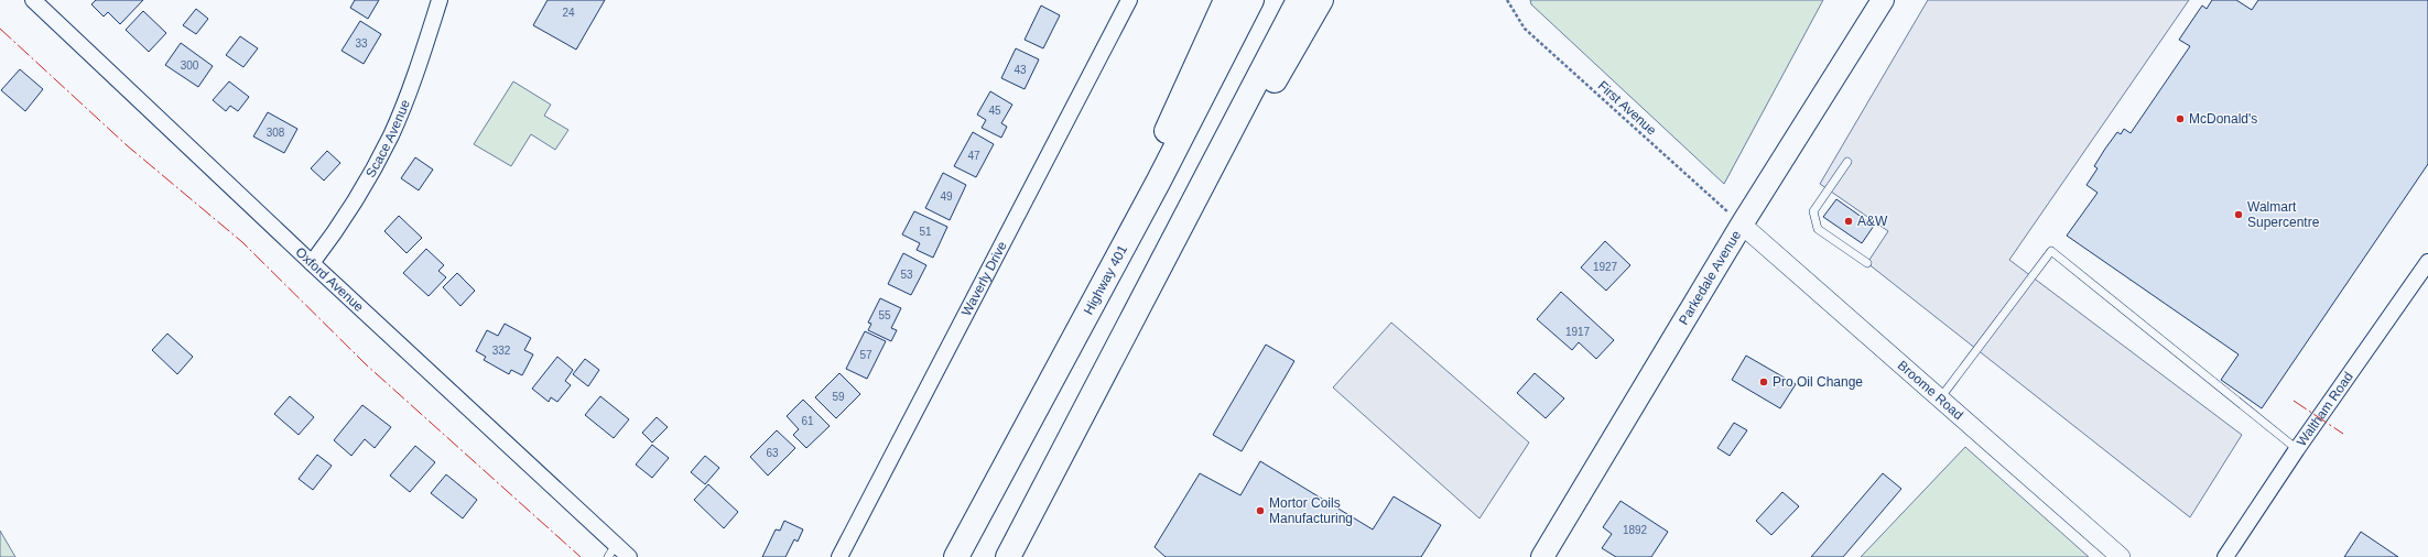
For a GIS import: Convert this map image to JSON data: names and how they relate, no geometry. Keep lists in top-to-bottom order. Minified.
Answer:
{"streets":{"highway":["Highway 401"],"main road":["Parkedale Avenue"],"street":["Scace Avenue","Waverly Drive","Oxford Avenue","Broome Road","Waltham Road"],"path":["First Avenue"]},"crossings":[["First Avenue","Parkedale Avenue"],["First Avenue","Broome Road"],["Scace Avenue","Oxford Avenue"],["Parkedale Avenue","Broome Road"]],"places":["McDonald's","Walmart Supercentre","A&W","Pro Oil Change","Mortor Coils Manufacturing"],"house_numbers":["24","33","300","43","45","308","47","49","51","1927","53","55","1917","332","57","59","61","63","1892"]}
